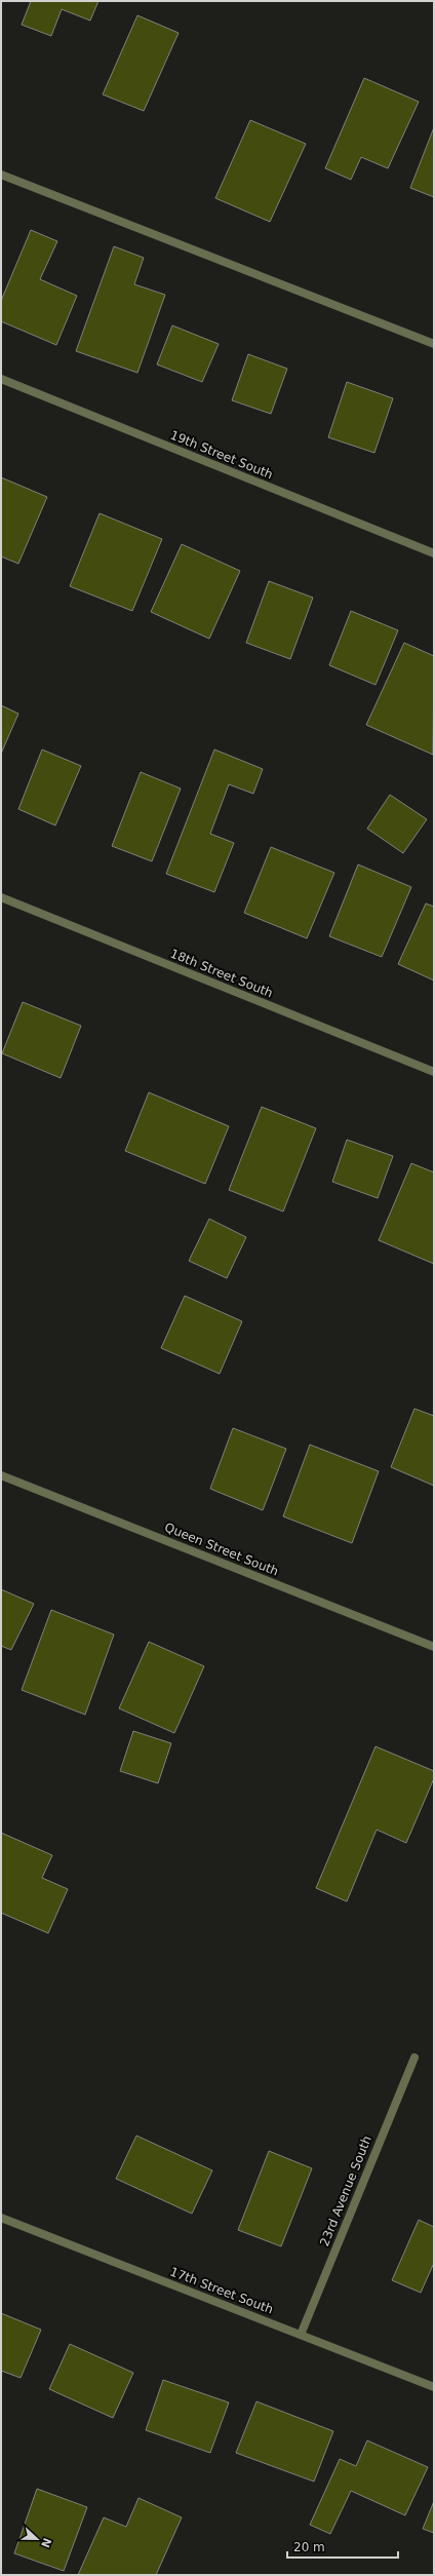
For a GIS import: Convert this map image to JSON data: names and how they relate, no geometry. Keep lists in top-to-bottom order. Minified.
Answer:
{"streets":{"street":["19th Street South","18th Street South","Queen Street South","23rd Avenue South","17th Street South"]},"crossings":[["23rd Avenue South","17th Street South"]],"scale_bar":"20 m","north":"right"}
